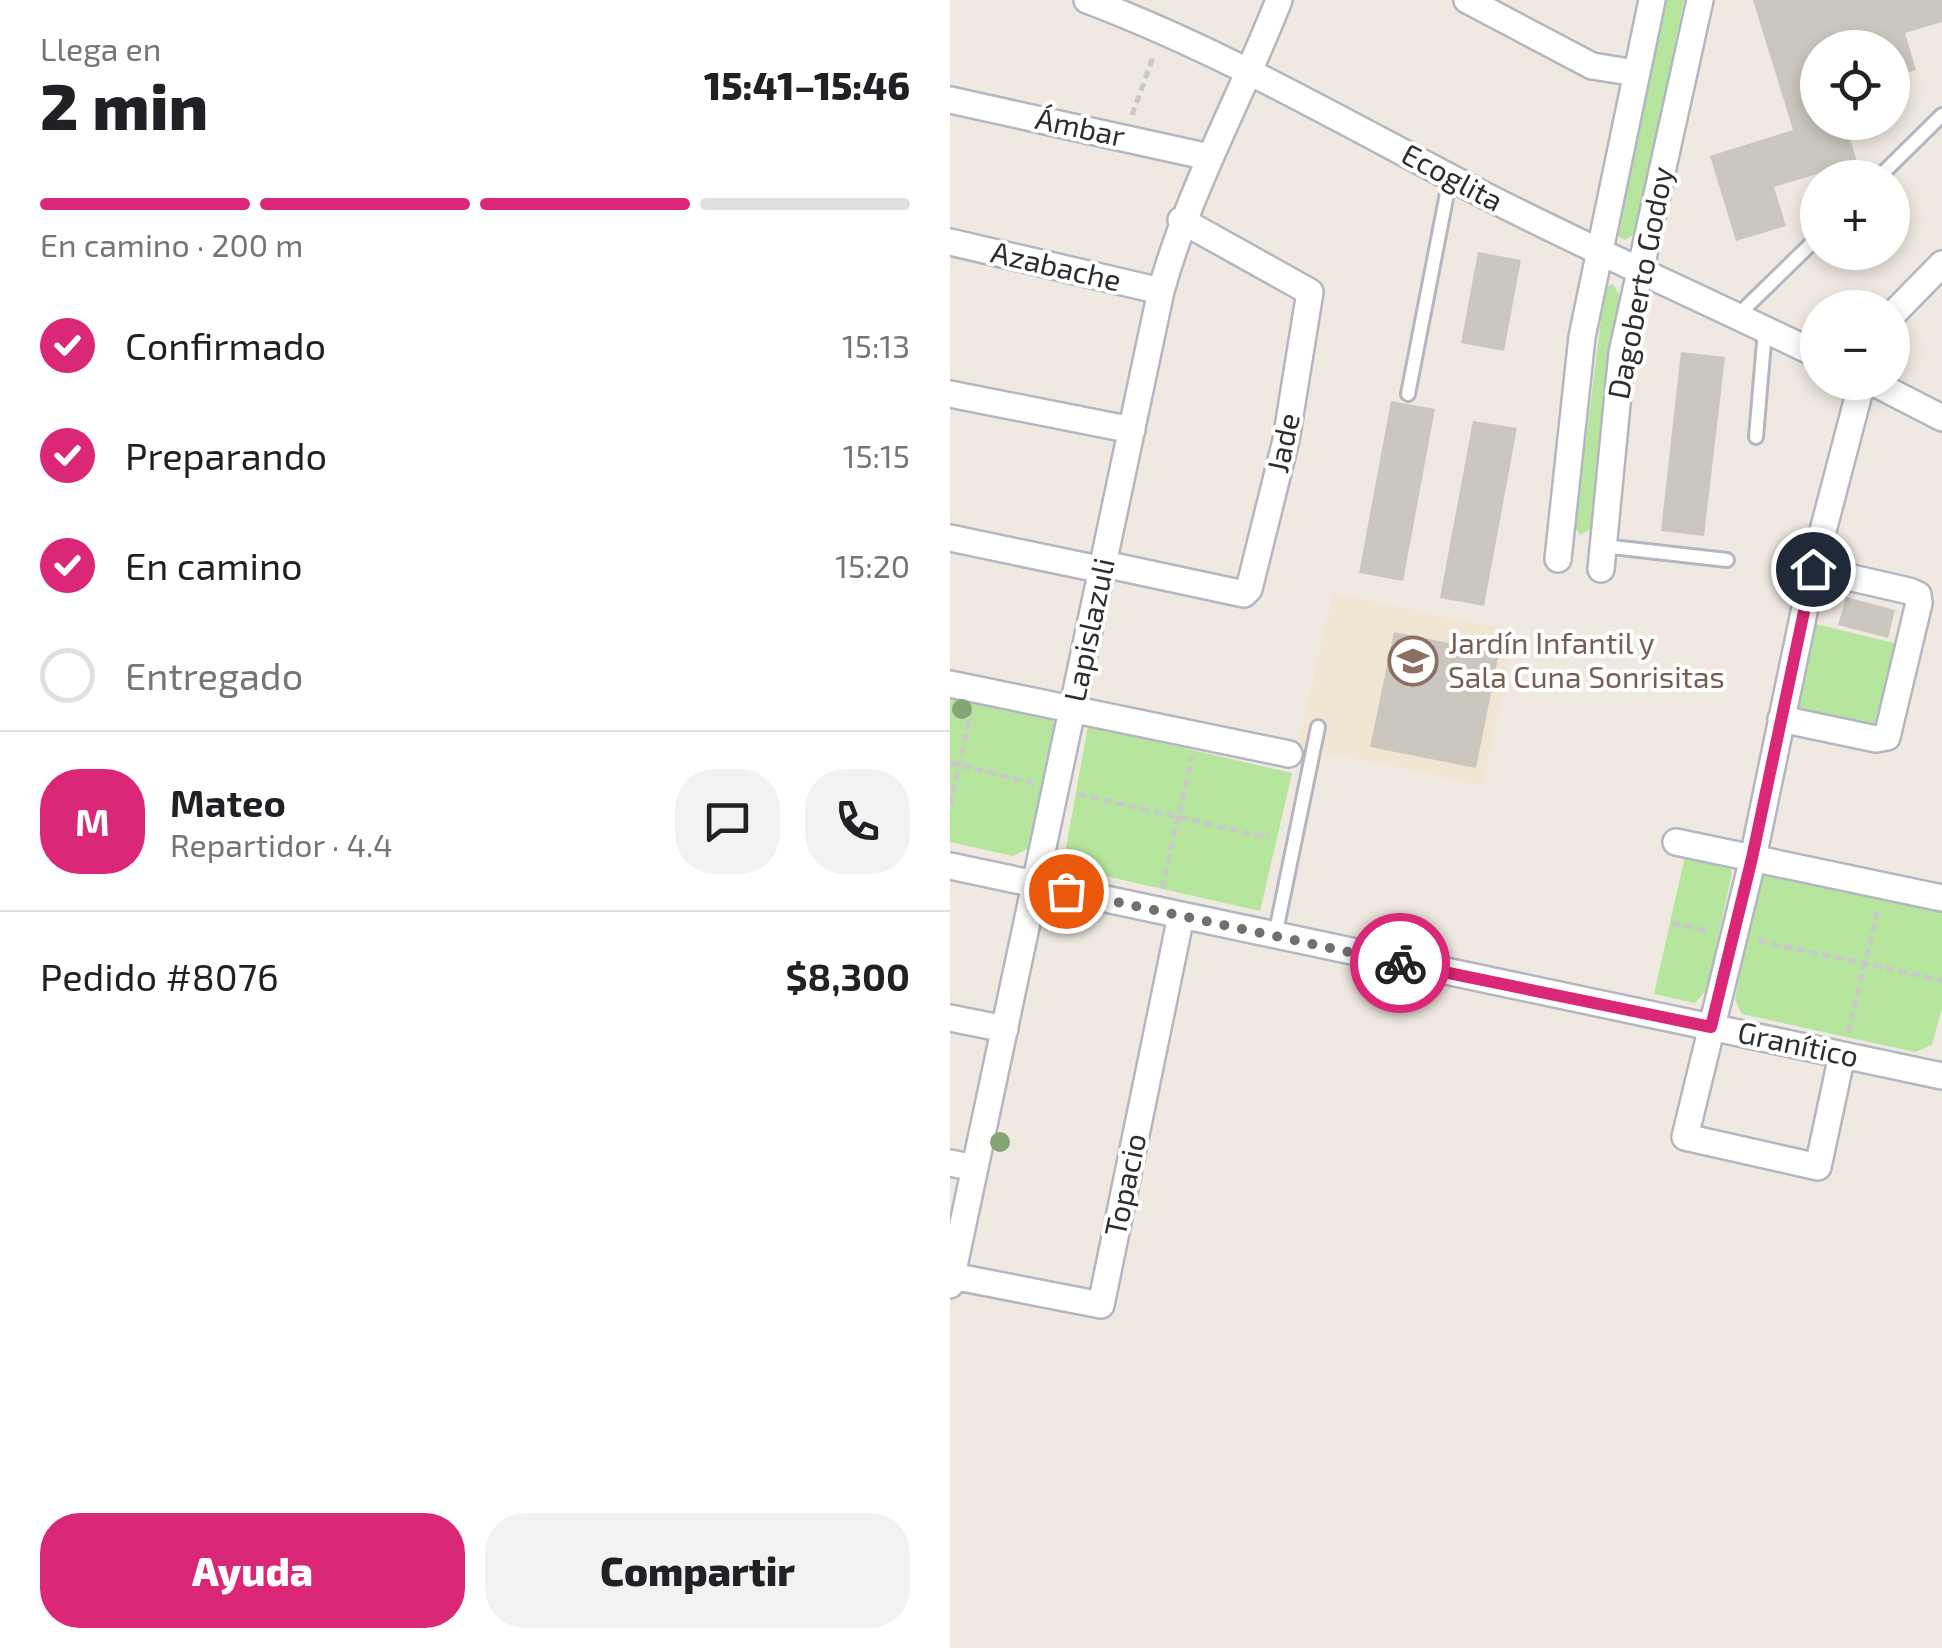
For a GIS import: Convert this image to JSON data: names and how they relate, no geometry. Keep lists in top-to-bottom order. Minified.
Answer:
{"streets":{"street":["Ámbar","Ecoglita","Azabache","Dagoberto Godoy","Jade","Lapislazuli","Granítico","Topacio"]},"crossings":[["Ámbar","Lapislazuli"],["Ecoglita","Dagoberto Godoy"],["Ecoglita","Lapislazuli"],["Azabache","Lapislazuli"],["Jade","Lapislazuli"],["Lapislazuli","Granítico"],["Lapislazuli","Topacio"],["Granítico","Topacio"]],"places":{"school or university":["Jardín Infantil y Sala Cuna Sonrisitas"]},"page":{"heading":["2 min","Llega en","15:41–15:46"],"panel":["Mateo","Repartidor · 4.4","Pedido #8076","$8,300"],"map_buttons":["+","−"],"bar":"En camino · 200 m","list":[["Confirmado","15:13"],["Preparando","15:15"],["En camino","15:20"],"Entregado"],"round":"M","buttons":["Ayuda","Compartir"]}}
